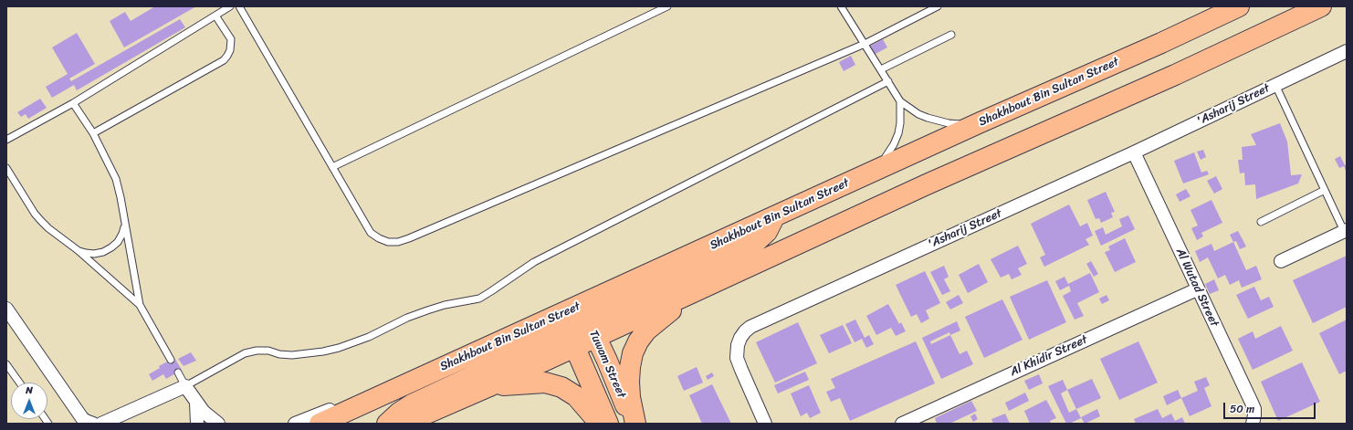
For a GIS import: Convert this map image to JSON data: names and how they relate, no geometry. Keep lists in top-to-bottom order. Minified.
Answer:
{"streets":{"main road":["Shakhbout Bin Sultan Street","Tuwam Street"],"street":["'Asharij Street","Al Wutad Street","Al Khidir Street"]},"crossings":[["Shakhbout Bin Sultan Street","Tuwam Street"],["'Asharij Street","Al Wutad Street"],["Al Wutad Street","Al Khidir Street"]],"scale_bar":"50 m","north":"top"}
